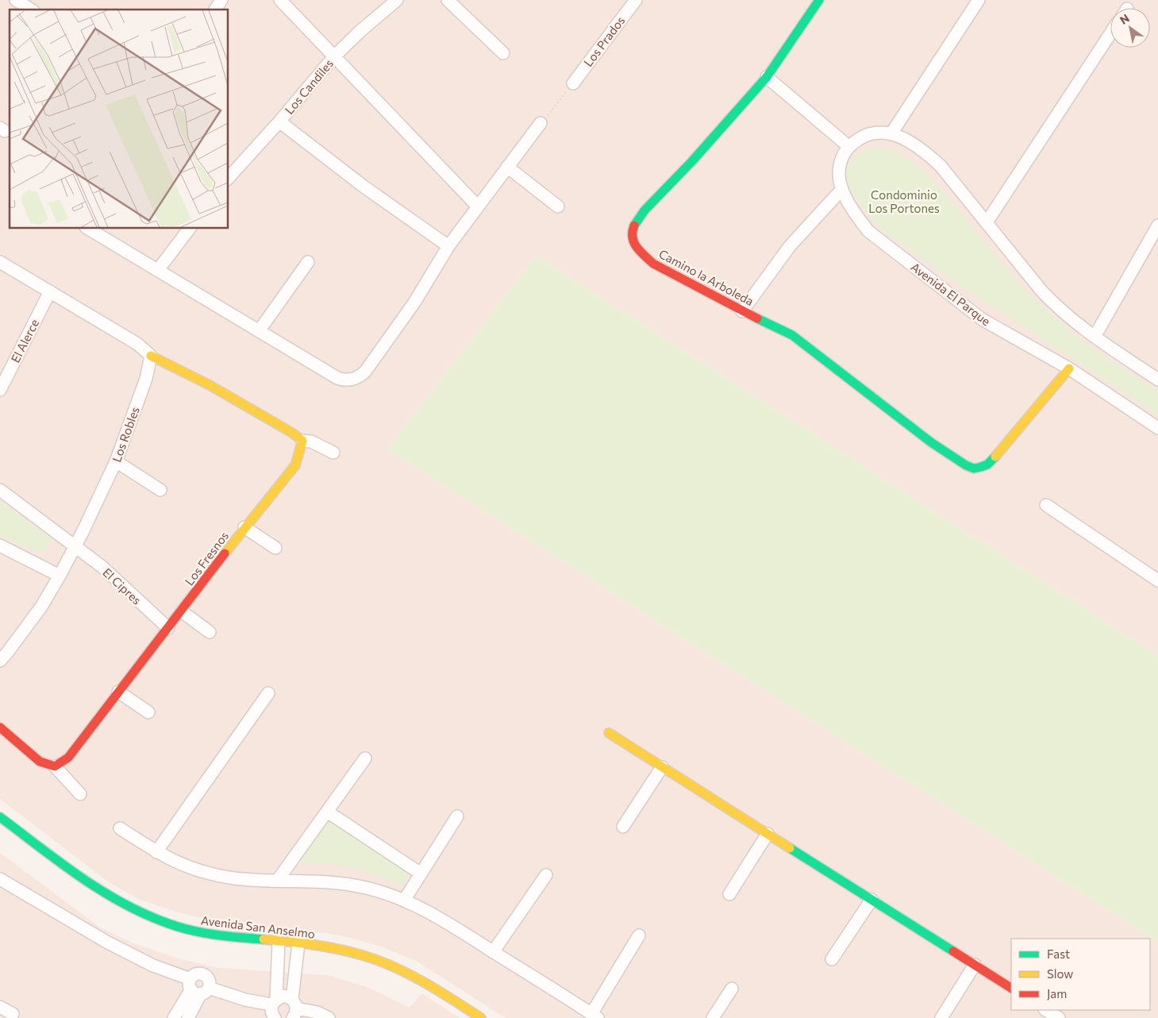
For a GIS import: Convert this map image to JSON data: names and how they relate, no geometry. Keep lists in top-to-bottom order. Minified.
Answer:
{"streets":{"street":["Los Prados","Los Candiles","Camino la Arboleda","Avenida El Parque","El Alerce","Los Robles","Los Fresnos","El Cipres","Avenida San Anselmo"]},"crossings":[["Camino la Arboleda","Avenida El Parque"],["Los Robles","El Cipres"],["Los Fresnos","El Cipres"]],"parks":["Condominio Los Portones"],"legend":["Fast","Slow","Jam"],"north":"top left"}
